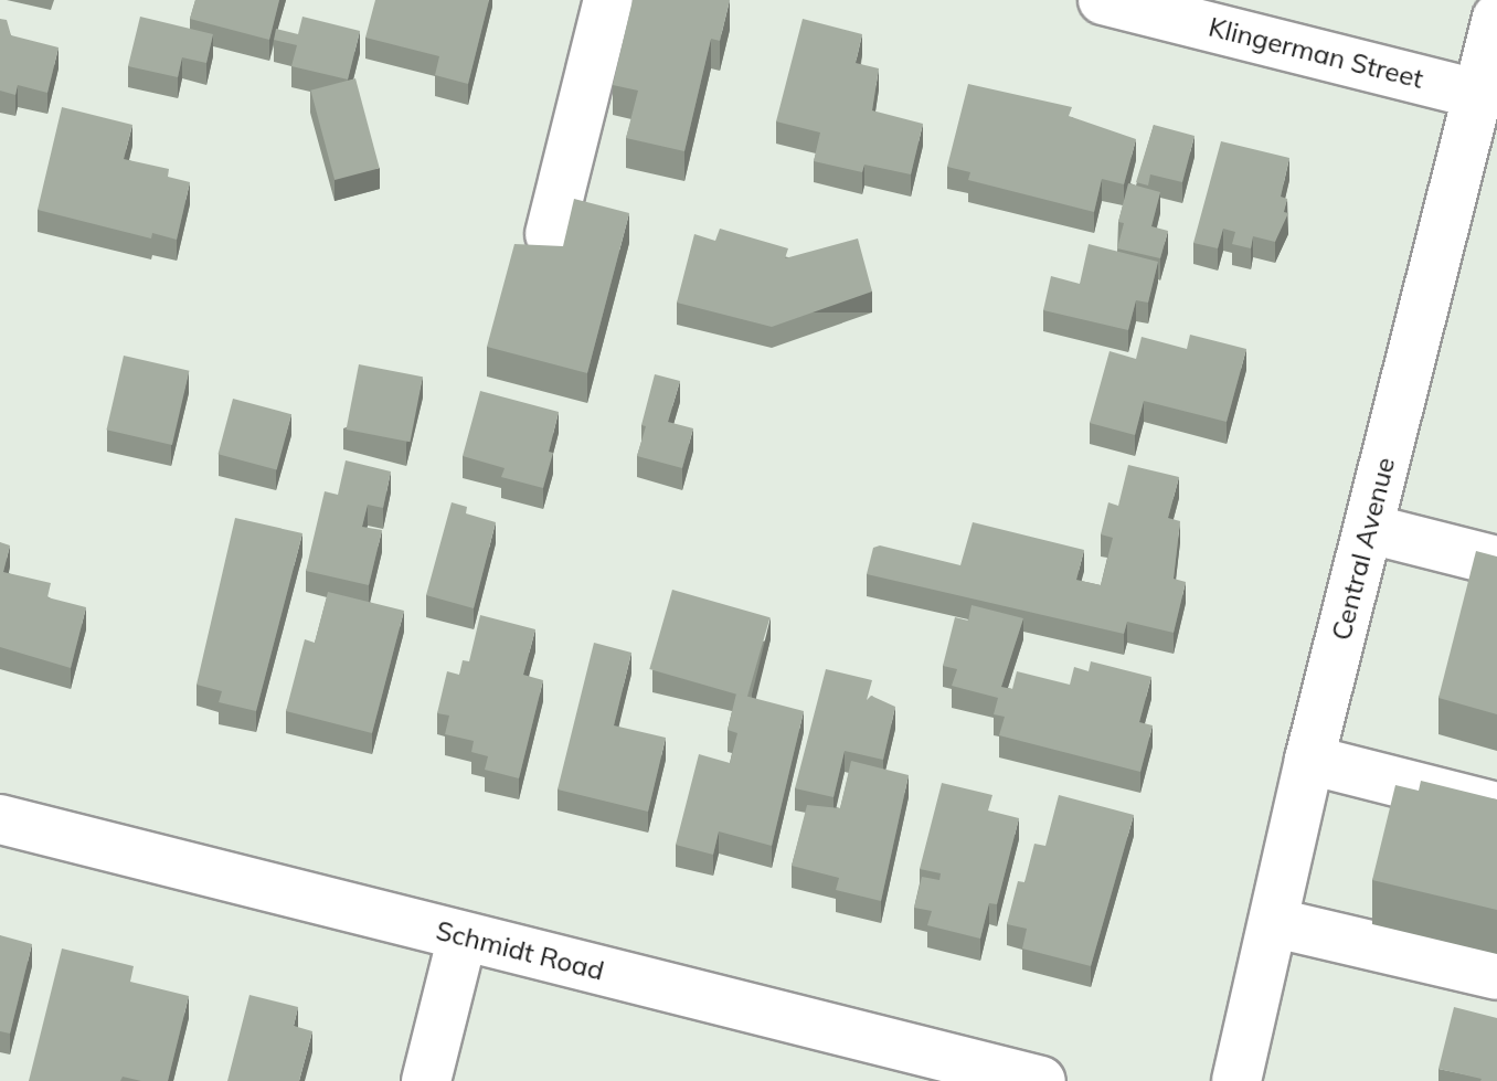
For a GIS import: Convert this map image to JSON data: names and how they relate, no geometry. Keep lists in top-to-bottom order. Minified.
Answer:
{"streets":{"street":["Klingerman Street","Central Avenue","Schmidt Road"]},"crossings":[["Klingerman Street","Central Avenue"]]}
